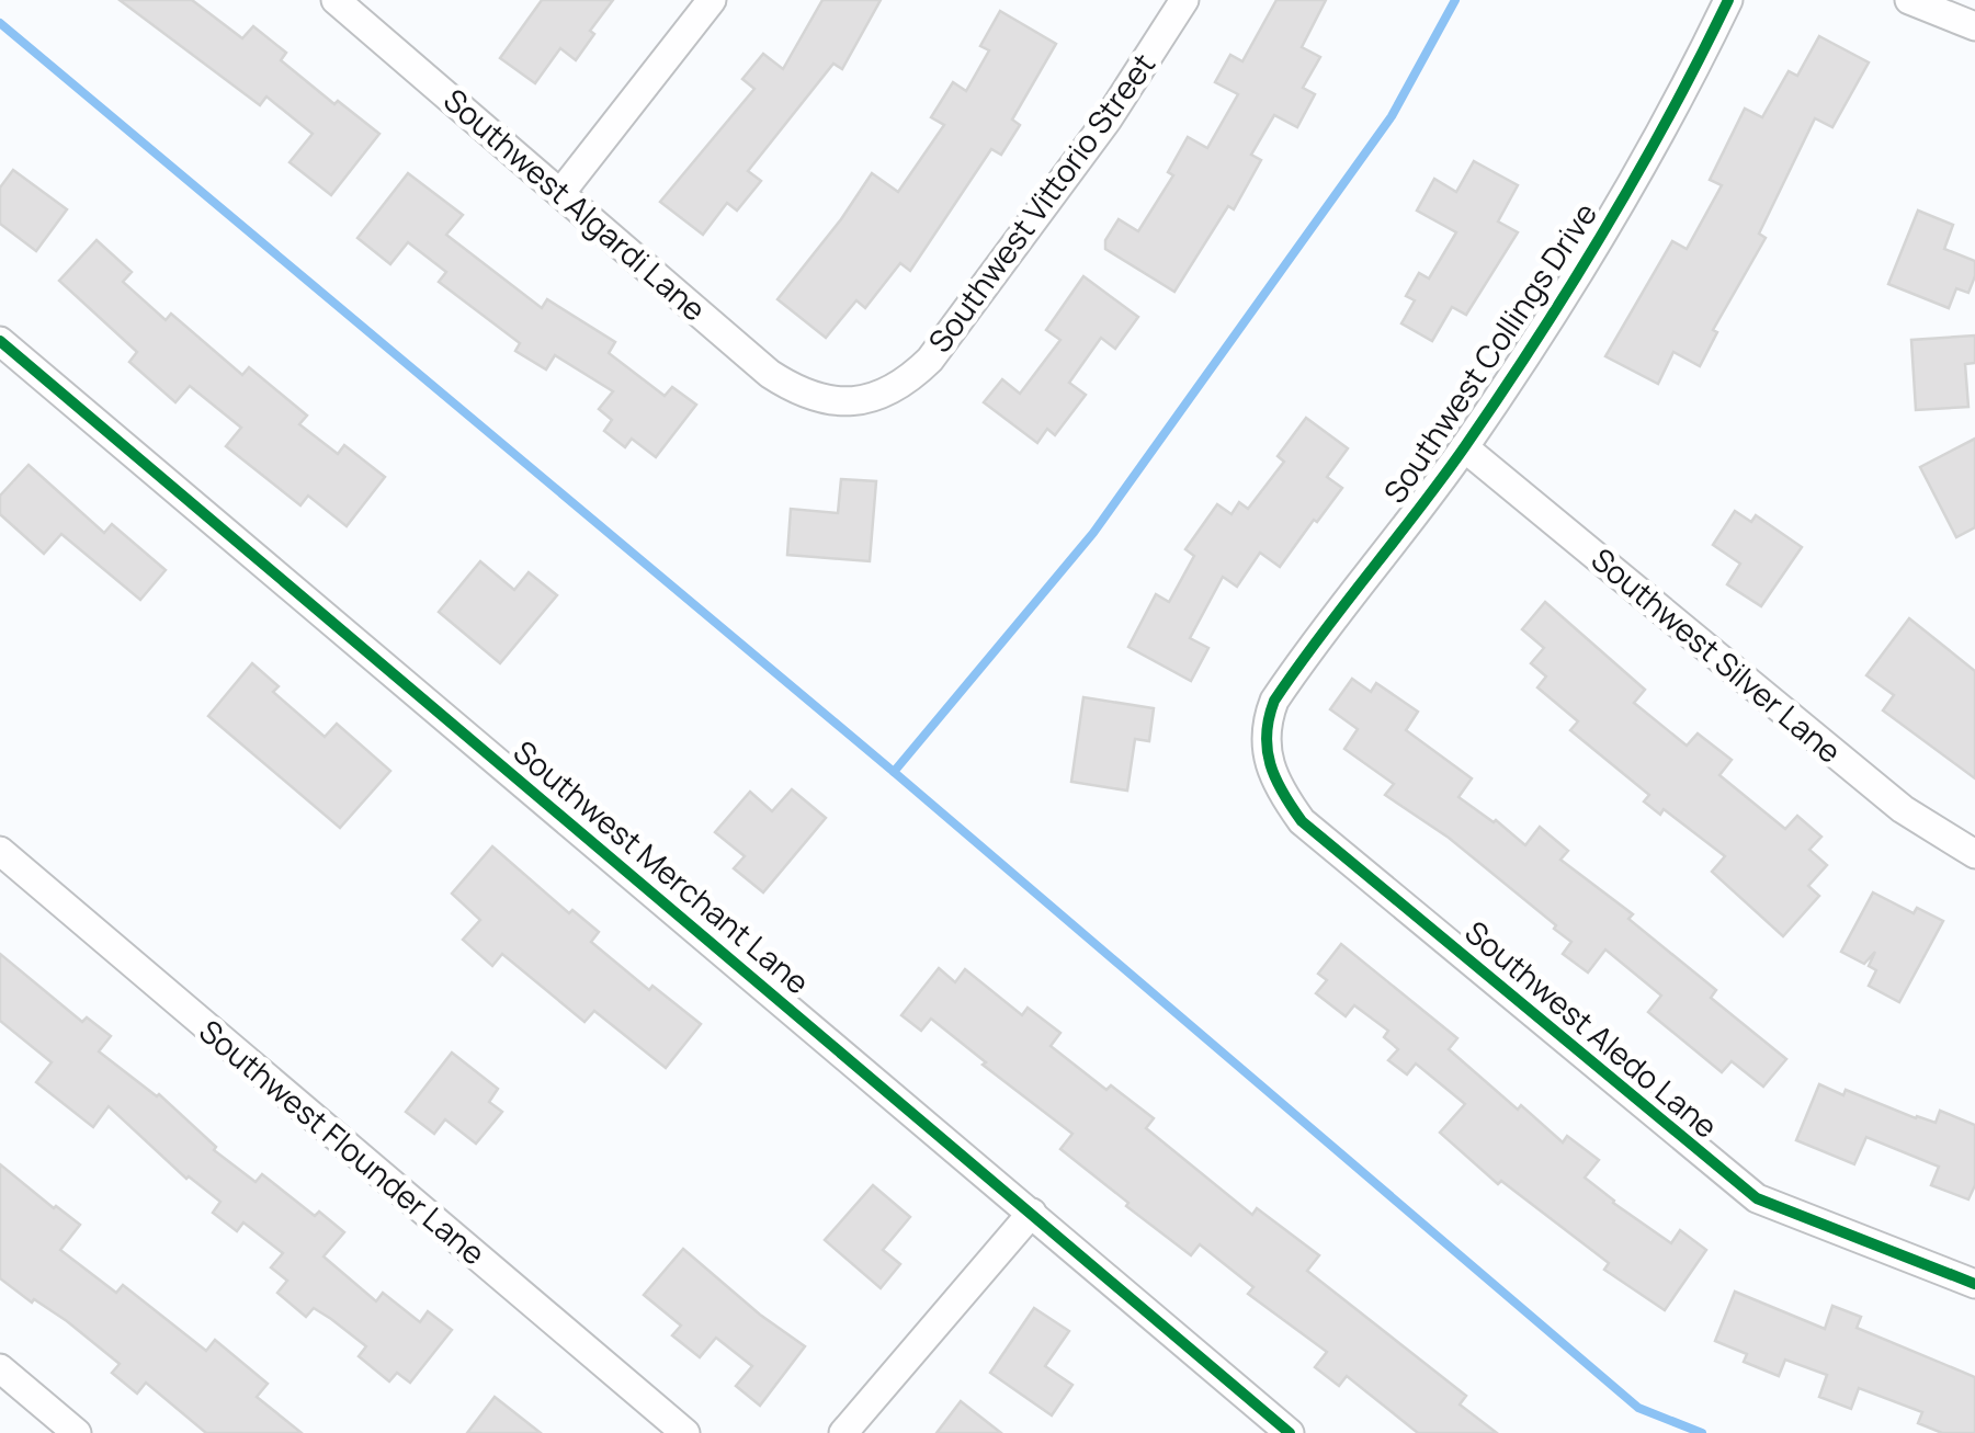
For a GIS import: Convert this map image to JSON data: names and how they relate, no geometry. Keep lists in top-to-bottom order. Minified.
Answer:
{"streets":{"street":["Southwest Vittorio Street","Southwest Algardi Lane","Southwest Collings Drive","Southwest Silver Lane","Southwest Merchant Lane","Southwest Aledo Lane","Southwest Flounder Lane"]},"crossings":[["Southwest Vittorio Street","Southwest Algardi Lane"],["Southwest Collings Drive","Southwest Silver Lane"],["Southwest Collings Drive","Southwest Aledo Lane"]]}
